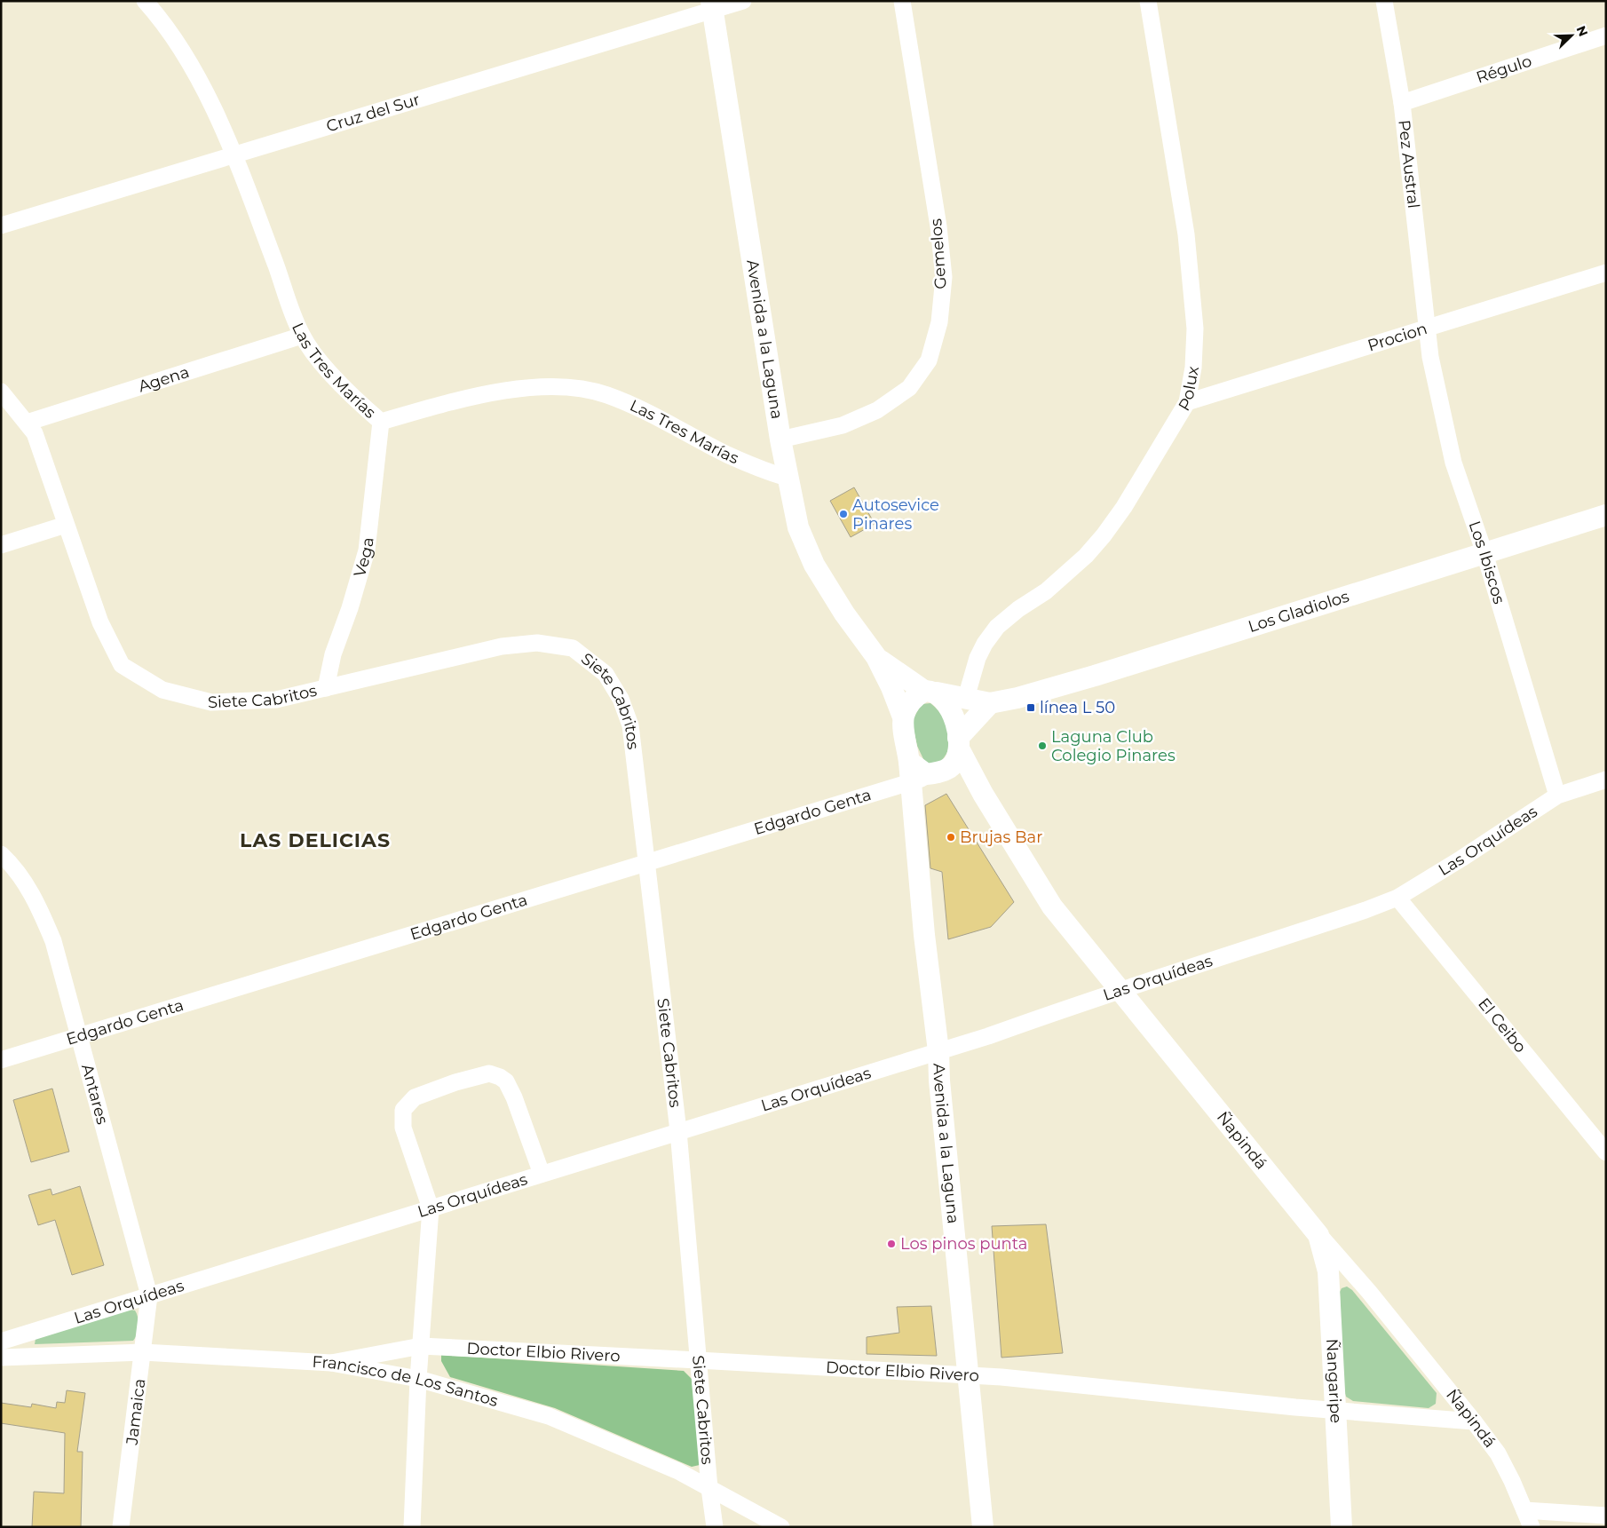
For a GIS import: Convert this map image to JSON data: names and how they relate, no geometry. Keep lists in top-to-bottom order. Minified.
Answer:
{"streets":{"street":["Régulo","Cruz del Sur","Pez Austral","Gemelos","Procion","Avenida a la Laguna","Las Tres Marías","Agena","Polux","Vega","Los Ibiscos","Los Gladiolos","Siete Cabritos","Edgardo Genta","Las Orquídeas","El Ceibo","Antares","Ñapindá","Doctor Elbio Rivero","Ñangaripe","Francisco de Los Santos","Jamaica"]},"crossings":[["Régulo","Pez Austral"],["Cruz del Sur","Avenida a la Laguna"],["Cruz del Sur","Las Tres Marías"],["Pez Austral","Procion"],["Pez Austral","Los Ibiscos"],["Gemelos","Avenida a la Laguna"],["Procion","Polux"],["Procion","Los Ibiscos"],["Avenida a la Laguna","Las Tres Marías"],["Avenida a la Laguna","Los Gladiolos"],["Avenida a la Laguna","Edgardo Genta"],["Avenida a la Laguna","Las Orquídeas"],["Avenida a la Laguna","Ñapindá"],["Avenida a la Laguna","Doctor Elbio Rivero"],["Las Tres Marías","Agena"],["Las Tres Marías","Vega"],["Agena","Siete Cabritos"],["Polux","Los Gladiolos"],["Vega","Siete Cabritos"],["Los Ibiscos","Los Gladiolos"],["Los Ibiscos","Las Orquídeas"],["Los Gladiolos","Edgardo Genta"],["Los Gladiolos","Ñapindá"],["Siete Cabritos","Edgardo Genta"],["Siete Cabritos","Las Orquídeas"],["Siete Cabritos","Doctor Elbio Rivero"],["Siete Cabritos","Francisco de Los Santos"],["Edgardo Genta","Antares"],["Edgardo Genta","Ñapindá"],["Las Orquídeas","El Ceibo"],["Las Orquídeas","Antares"],["Las Orquídeas","Ñapindá"],["Las Orquídeas","Jamaica"],["Antares","Jamaica"],["Ñapindá","Doctor Elbio Rivero"],["Ñapindá","Ñangaripe"],["Doctor Elbio Rivero","Ñangaripe"],["Doctor Elbio Rivero","Francisco de Los Santos"],["Francisco de Los Santos","Jamaica"]],"districts":["LAS DELICIAS"],"places":{"other":["Autosevice Pinares","Laguna Club Colegio Pinares","Brujas Bar","Los pinos punta"],"transit":["línea L 50"]},"north":"top right"}
